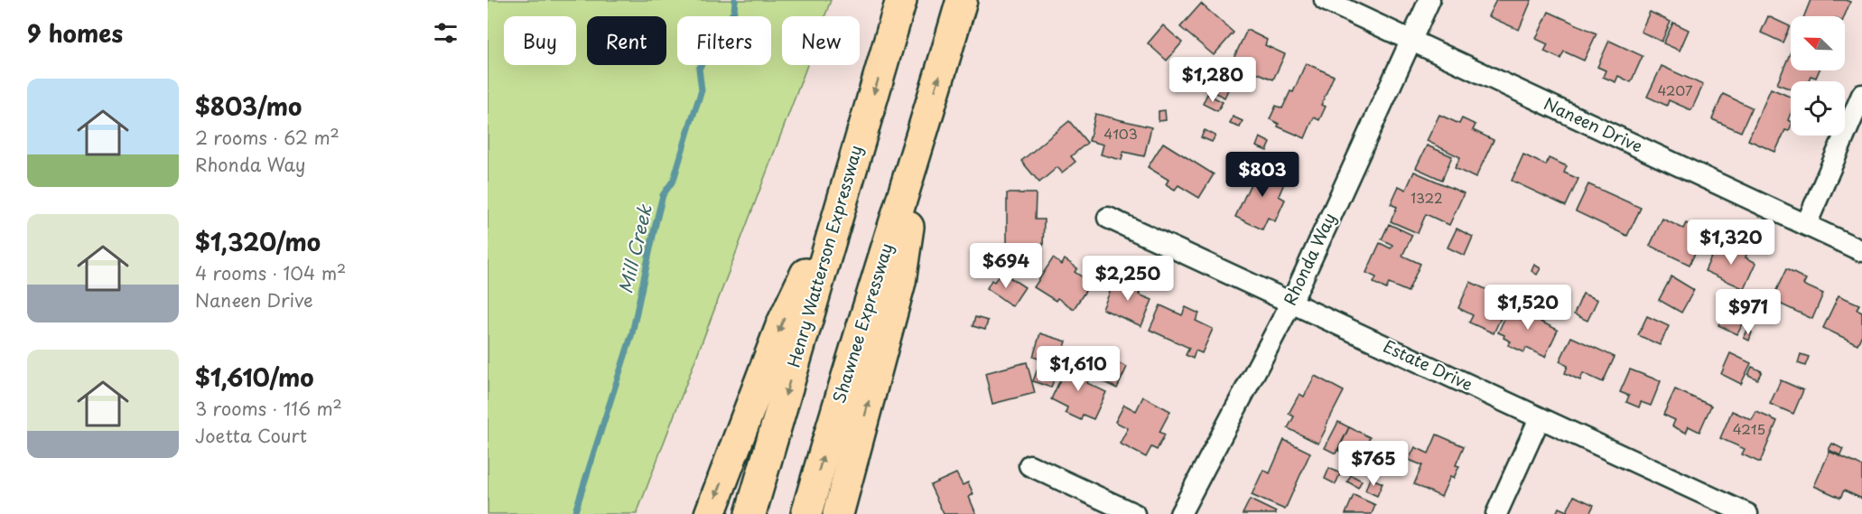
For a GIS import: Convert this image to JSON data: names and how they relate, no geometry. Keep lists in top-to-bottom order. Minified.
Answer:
{"streets":{"highway":["Henry Watterson Expressway","Shawnee Expressway"],"street":["Naneen Drive","Rhonda Way","Estate Drive"]},"crossings":[["Naneen Drive","Rhonda Way"],["Rhonda Way","Estate Drive"]],"water":["Mill Creek"],"house_numbers":["4207","4103","1322","4215"],"north":"top left","page":{"heading":"9 homes","chip":["Buy","Rent","Filters","New"],"price":["$1,280","$803","$1,320","$694","$2,250","$1,520","$971","$1,610","$765"],"list":[{"name":"$803/mo","note":"2 rooms · 62 m² · Rhonda Way"},{"name":"$1,320/mo","note":"4 rooms · 104 m² · Naneen Drive"},{"name":"$1,610/mo","note":"3 rooms · 116 m² · Joetta Court"}]}}
